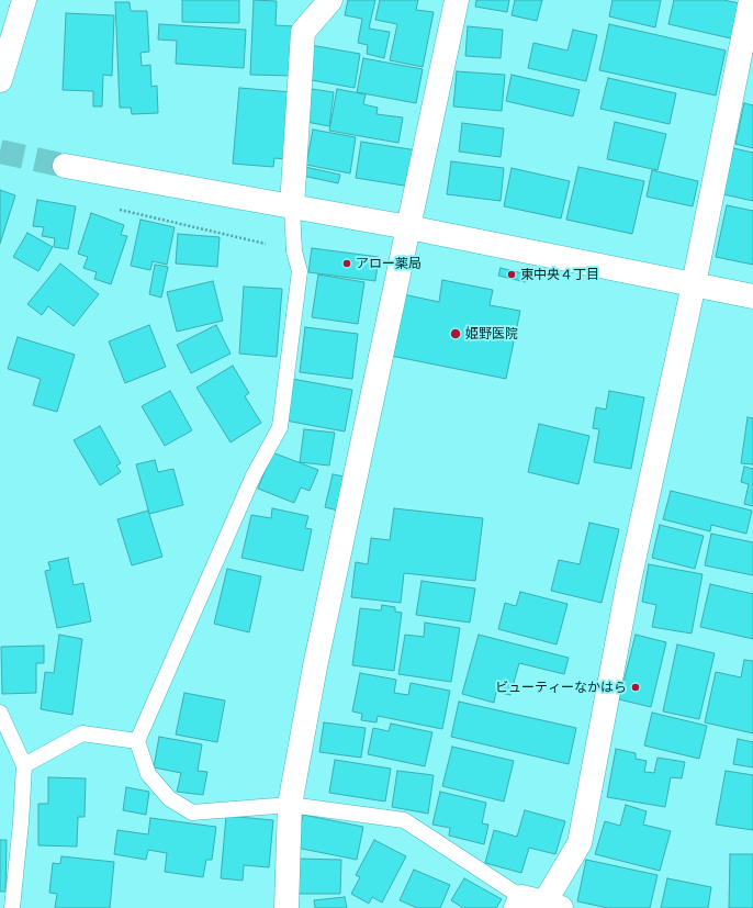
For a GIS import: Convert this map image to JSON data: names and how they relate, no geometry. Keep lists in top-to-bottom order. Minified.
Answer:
{"places":["アロー薬局","東中央４丁目","姫野医院","ビューティーなかはら"]}
